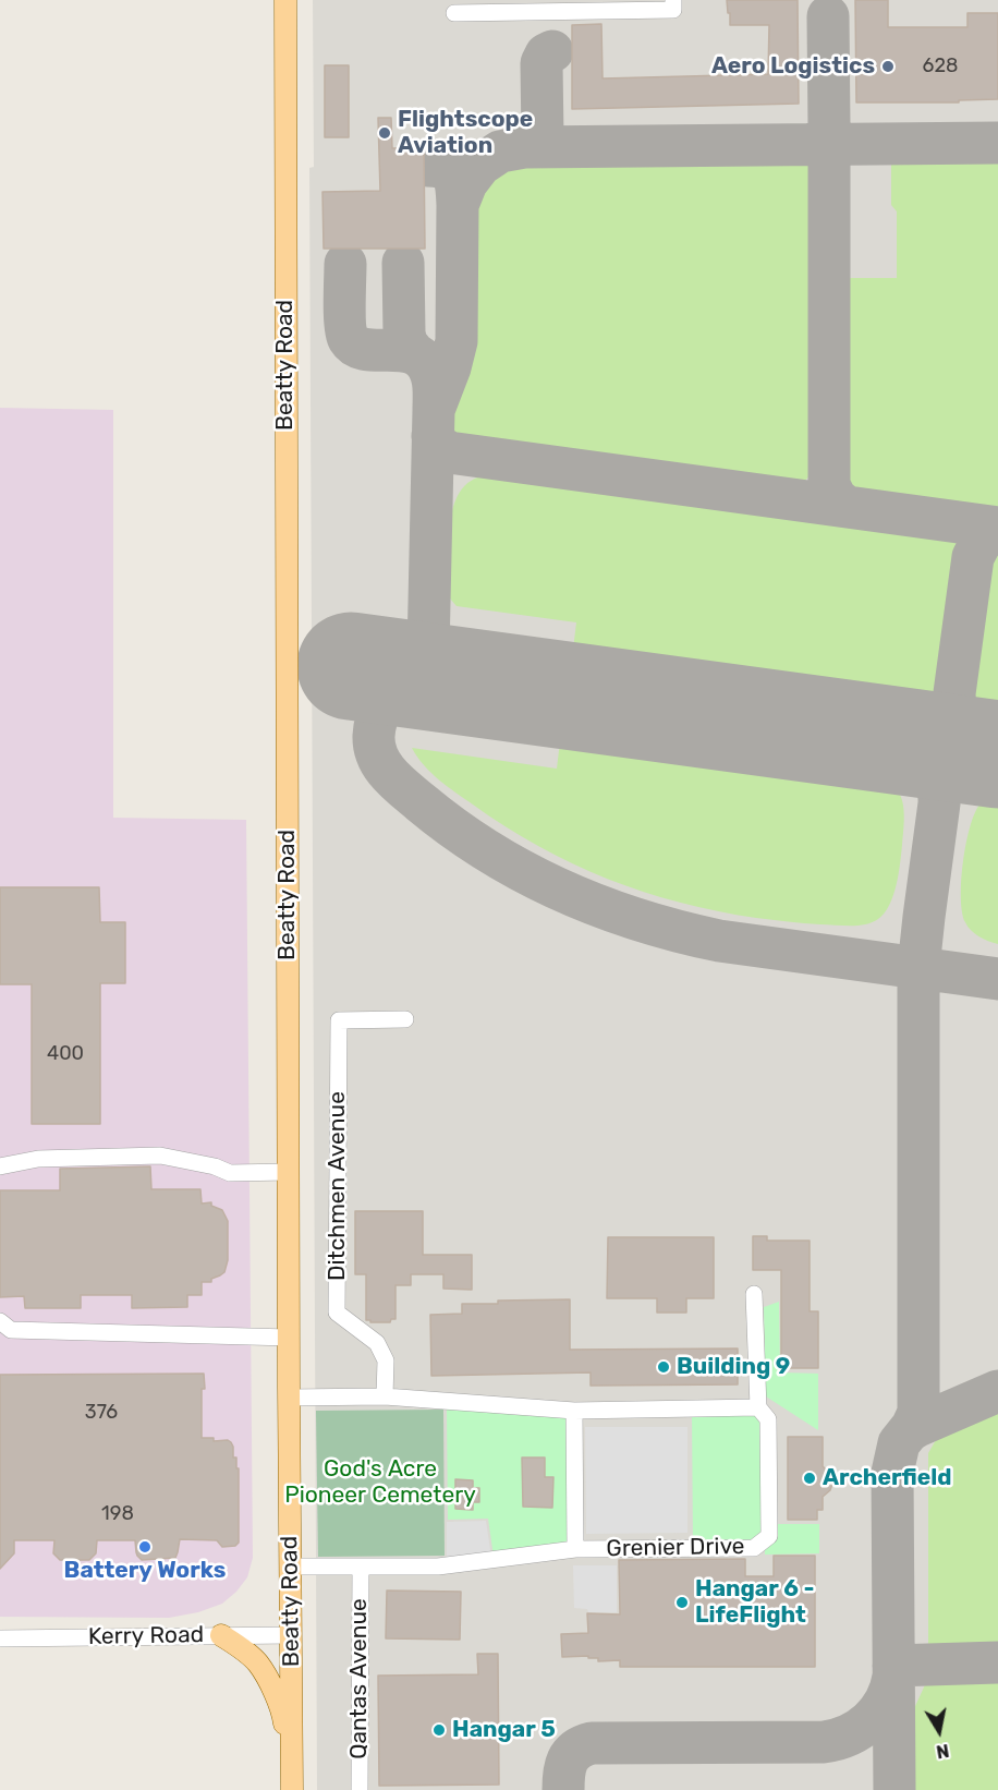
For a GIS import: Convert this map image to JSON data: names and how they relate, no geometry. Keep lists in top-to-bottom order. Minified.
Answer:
{"streets":{"main road":["Beatty Road"],"street":["Ditchmen Avenue","Grenier Drive","Kerry Road","Qantas Avenue"]},"crossings":[["Beatty Road","Grenier Drive"],["Beatty Road","Kerry Road"],["Grenier Drive","Qantas Avenue"]],"parks":["God's Acre Pioneer Cemetery"],"places":["Aero Logistics","Flightscope Aviation","Building 9","Archerfield","Battery Works","Hangar 6 - LifeFlight","Hangar 5"],"house_numbers":["628","400","376","198"],"north":"bottom"}
